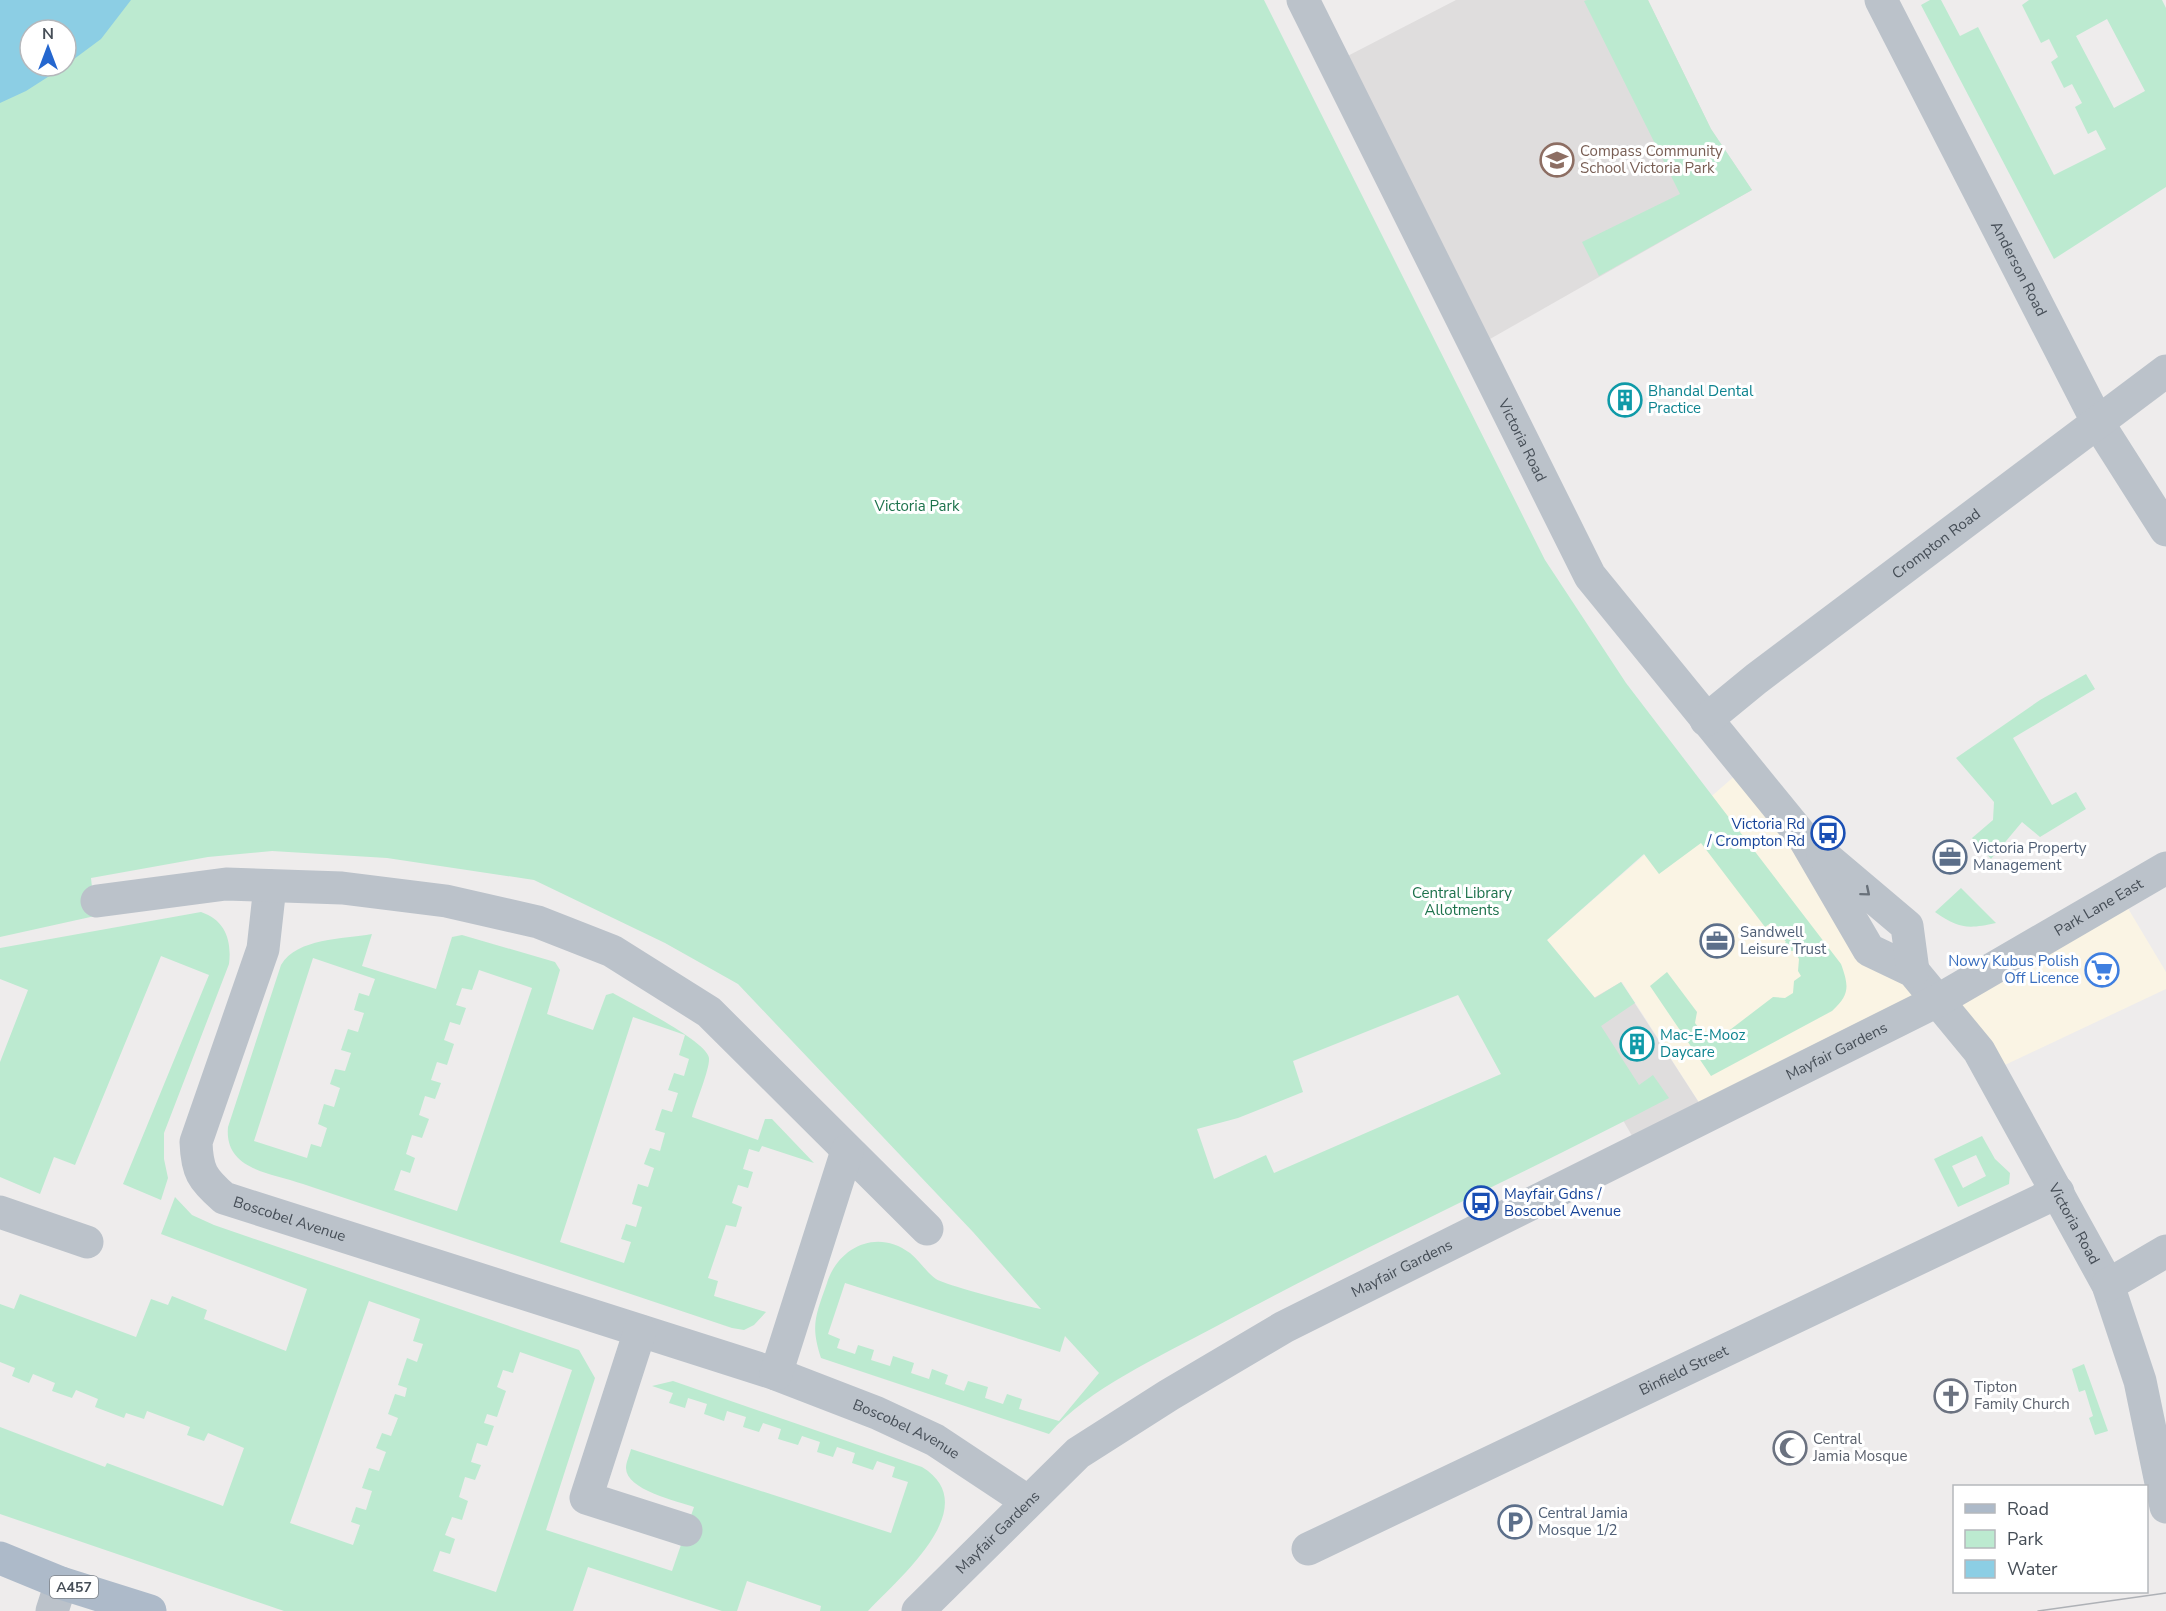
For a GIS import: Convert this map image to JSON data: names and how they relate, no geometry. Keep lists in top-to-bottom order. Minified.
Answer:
{"streets":{"main road":["A457"],"street":["Anderson Road","Victoria Road","Crompton Road","Park Lane East","Mayfair Gardens","Boscobel Avenue","Binfield Street"]},"crossings":[["Anderson Road","Crompton Road"],["Victoria Road","Crompton Road"],["Victoria Road","Park Lane East"],["Victoria Road","Mayfair Gardens"],["Victoria Road","Binfield Street"],["Park Lane East","Mayfair Gardens"],["Mayfair Gardens","Boscobel Avenue"]],"parks":["Victoria Park","Central Library Allotments"],"places":{"school or university":["Compass Community School Victoria Park"],"building":["Bhandal Dental Practice","Mac-E-Mooz Daycare"],"bus stop":["Victoria Rd / Crompton Rd","Mayfair Gdns / Boscobel Avenue"],"office":["Victoria Property Management","Sandwell Leisure Trust"],"supermarket":["Nowy Kubus Polish Off Licence"],"church":["Tipton Family Church"],"mosque":["Central Jamia Mosque"],"parking":["Central Jamia Mosque 1/2"]},"legend":["Road","Park","Water"],"north":"top"}
